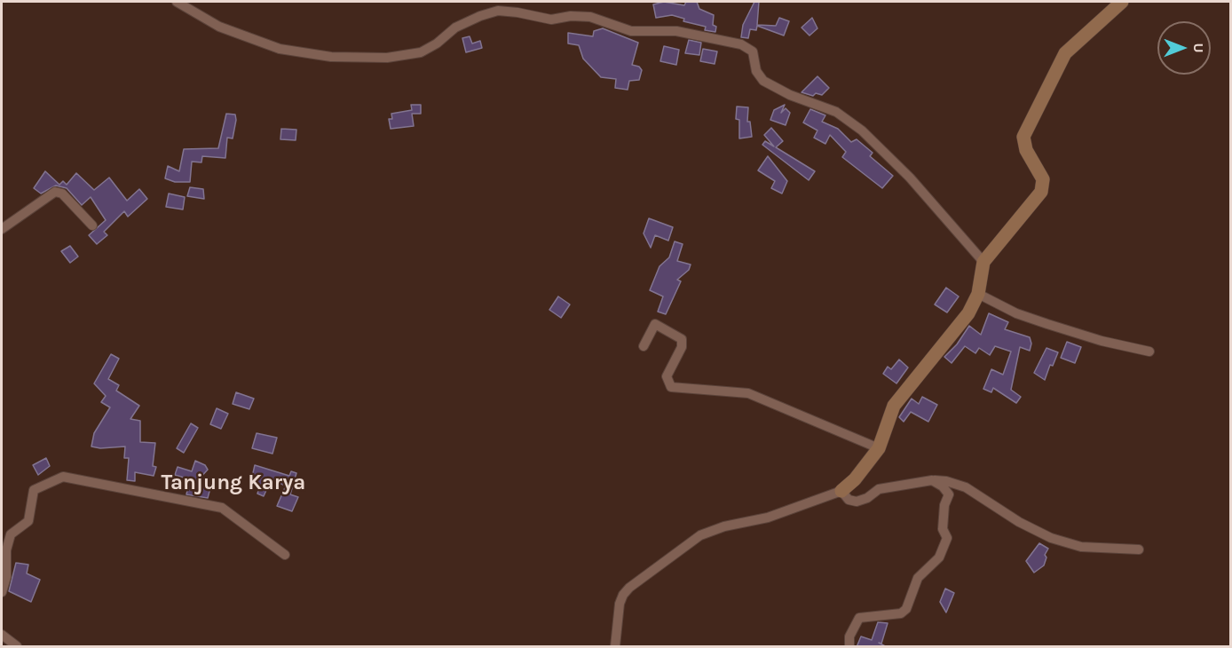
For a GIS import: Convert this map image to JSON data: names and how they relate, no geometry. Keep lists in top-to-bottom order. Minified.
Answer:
{"districts":["Tanjung Karya"],"north":"right"}
